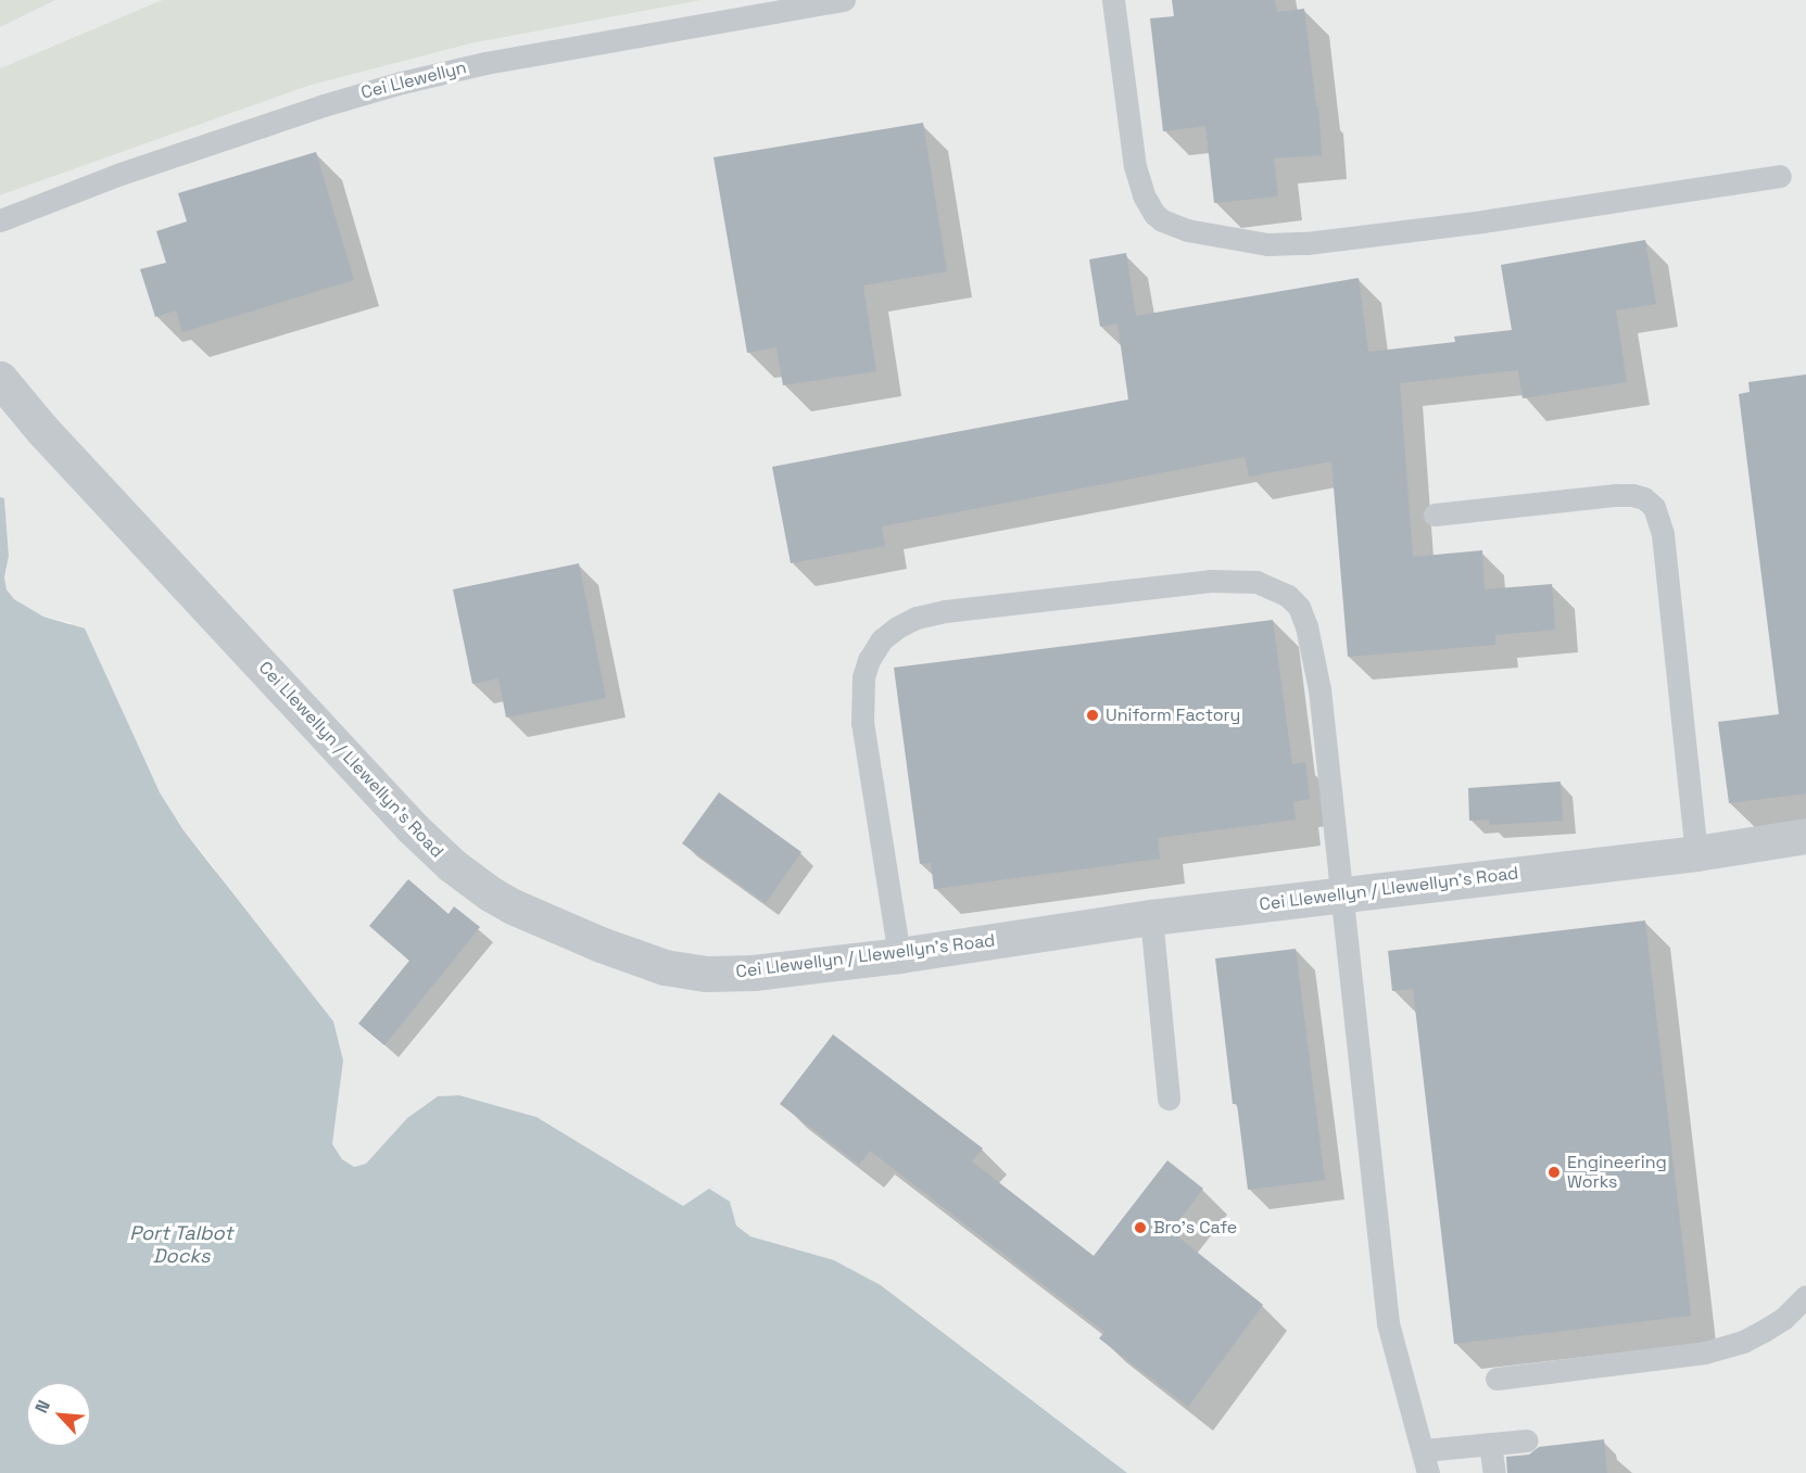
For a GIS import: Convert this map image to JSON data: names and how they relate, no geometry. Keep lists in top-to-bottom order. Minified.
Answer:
{"streets":{"street":["Cei Llewellyn / Llewellyn's Road"],"lane":["Cei Llewellyn"]},"water":["Port Talbot Docks"],"places":["Uniform Factory","Engineering Works","Bro's Cafe"],"north":"top left"}
